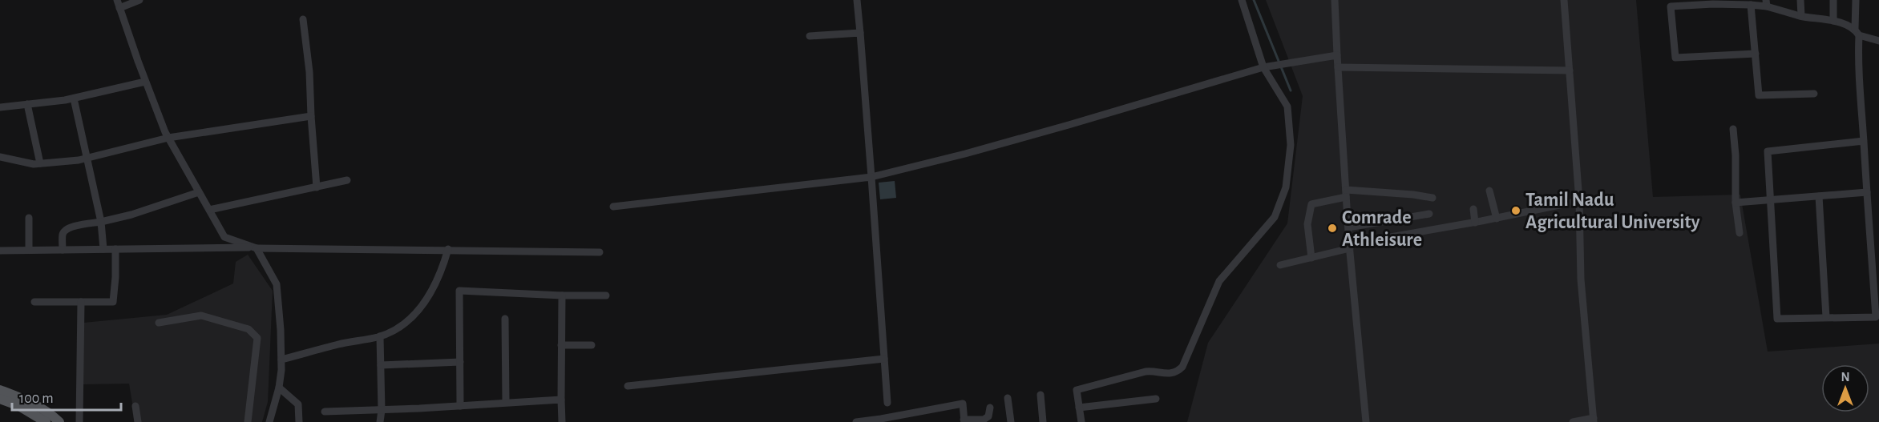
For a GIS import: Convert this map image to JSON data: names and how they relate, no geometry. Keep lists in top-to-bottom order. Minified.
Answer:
{"places":["Tamil Nadu Agricultural University","Comrade Athleisure"],"scale_bar":"100 m","north":"top"}
